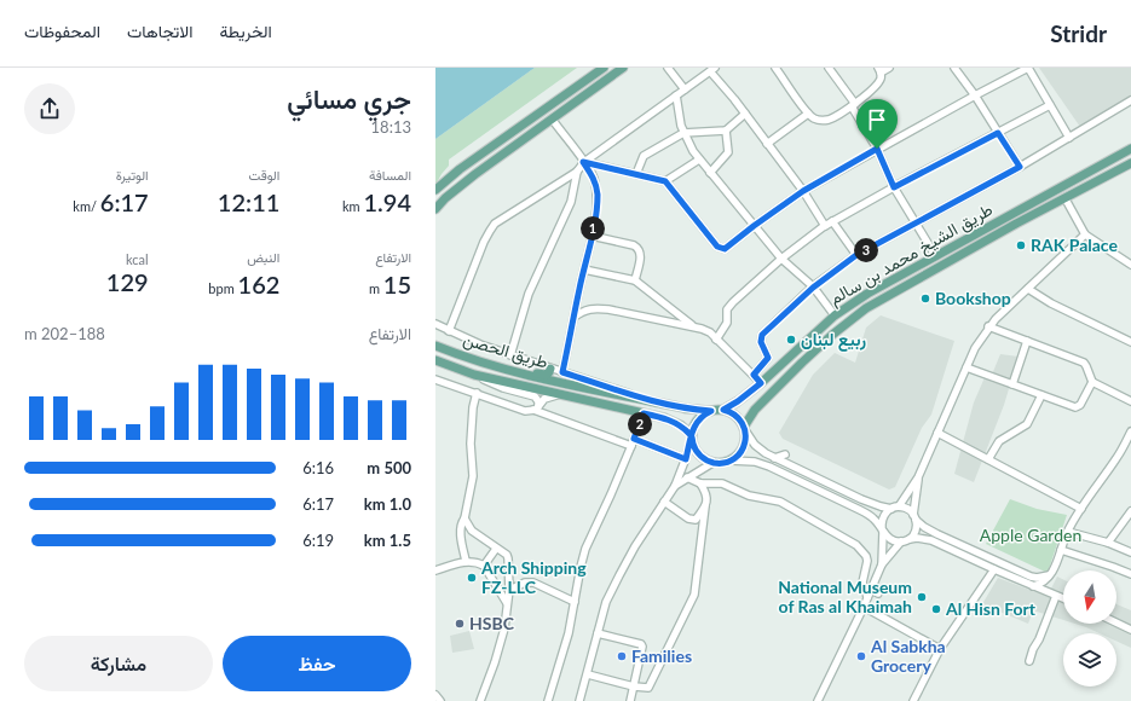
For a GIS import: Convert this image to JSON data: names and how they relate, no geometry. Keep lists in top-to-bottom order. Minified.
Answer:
{"streets":{"main road":["طريق الشيخ محمد بن سالم","طريق الحصن"]},"crossings":[["طريق الشيخ محمد بن سالم","طريق الحصن"]],"parks":["Apple Garden"],"places":["RAK Palace","Bookshop","ربيع لبنان","Arch Shipping FZ-LLC","National Museum of Ras al Khaimah","Al Hisn Fort","HSBC","Families","Al Sabkha Grocery"],"north":"bottom","page":{"header":"Stridr","nav":["الخريطة","الاتجاهات","المحفوظات"],"heading":["جري مسائي","18:13"],"stats":[["المسافة","1.94 km"],["الوقت","12:11"],["الوتيرة","6:17 /km"],["الارتفاع","15 m"],["النبض","162 bpm"],["kcal","129"]],"pins":["1","3","2"],"chart":["الارتفاع","188–202 m"],"list":[{"name":"500 m","note":"6:16"},{"name":"1.0 km","note":"6:17"},{"name":"1.5 km","note":"6:19"}],"buttons":["حفظ","مشاركة"]}}
